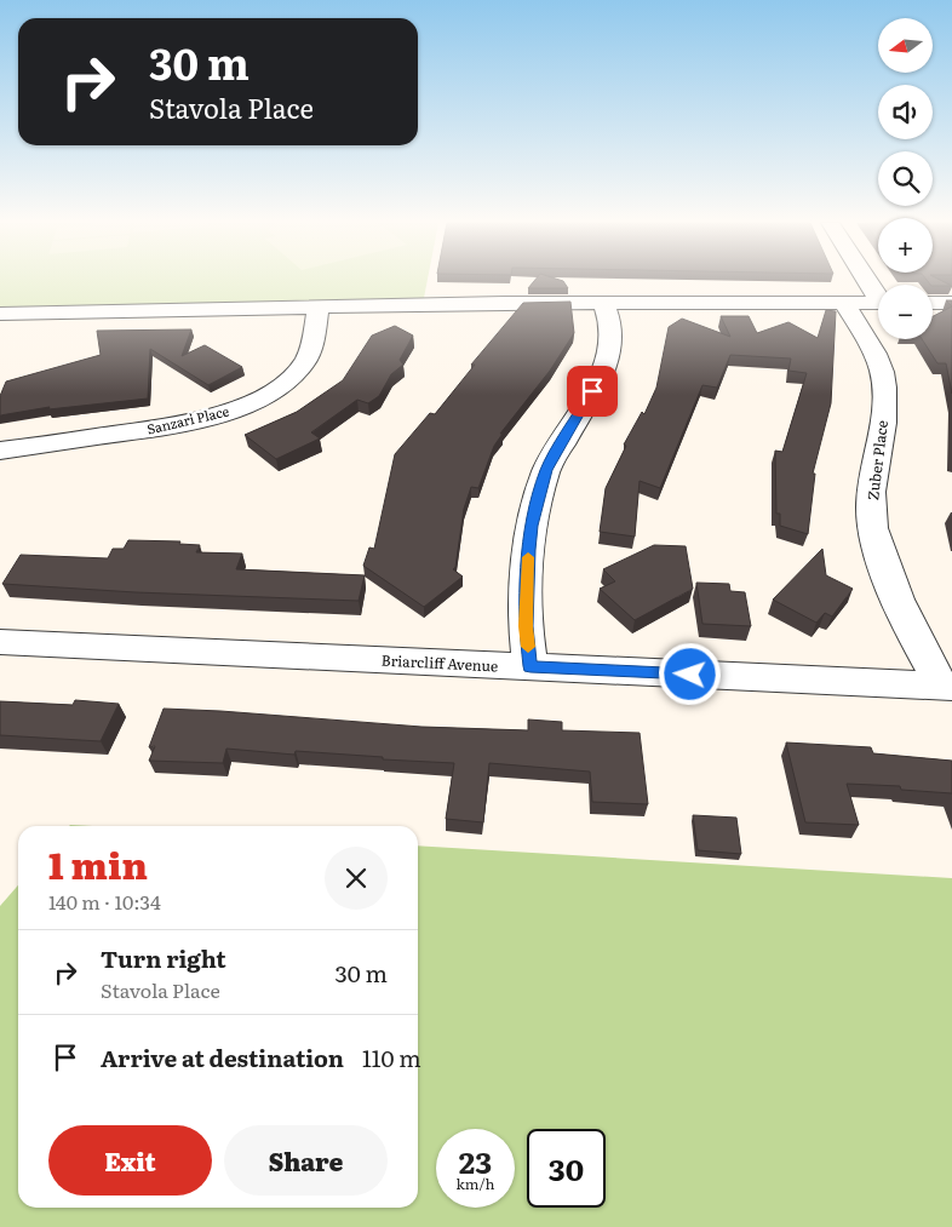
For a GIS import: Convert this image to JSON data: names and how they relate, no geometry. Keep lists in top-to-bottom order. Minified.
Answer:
{"streets":{"street":["Sanzari Place","Zuber Place","Briarcliff Avenue"]},"crossings":[["Zuber Place","Briarcliff Avenue"]],"north":"left","page":{"map_buttons":["+","−"],"turn":["30 m","Stavola Place"],"heading":["1 min","140 m · 10:34"],"list":[{"name":"Turn right","note":"Stavola Place","value":"30 m"},{"name":"Arrive at destination","value":"110 m"}],"buttons":["Exit","Share"],"speed":"23 km/h","limit":"30"}}
